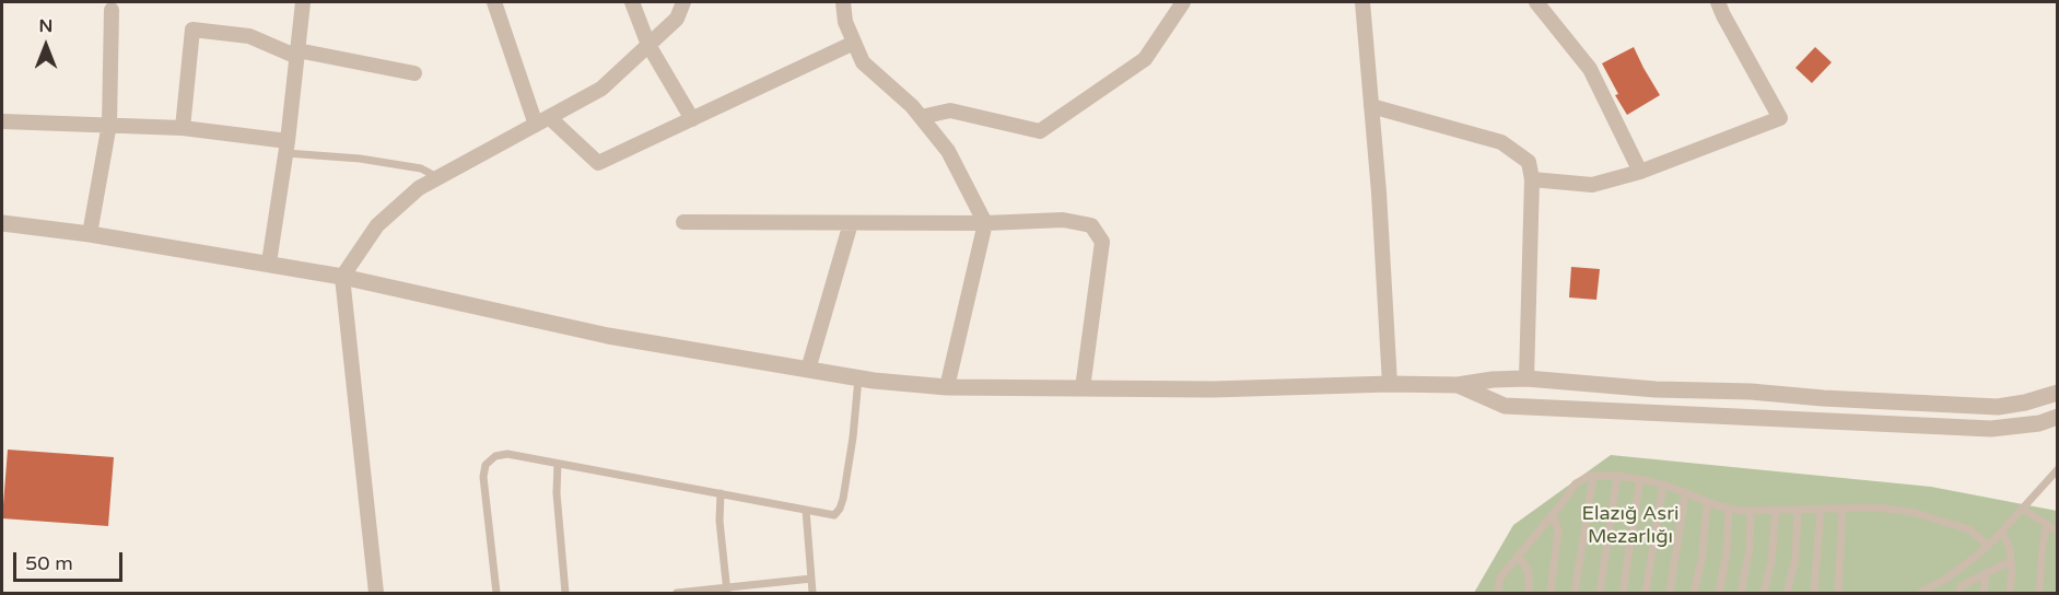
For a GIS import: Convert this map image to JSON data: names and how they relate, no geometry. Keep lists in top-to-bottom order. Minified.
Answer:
{"parks":["Elazığ Asri Mezarlığı"],"scale_bar":"50 m","north":"top"}
